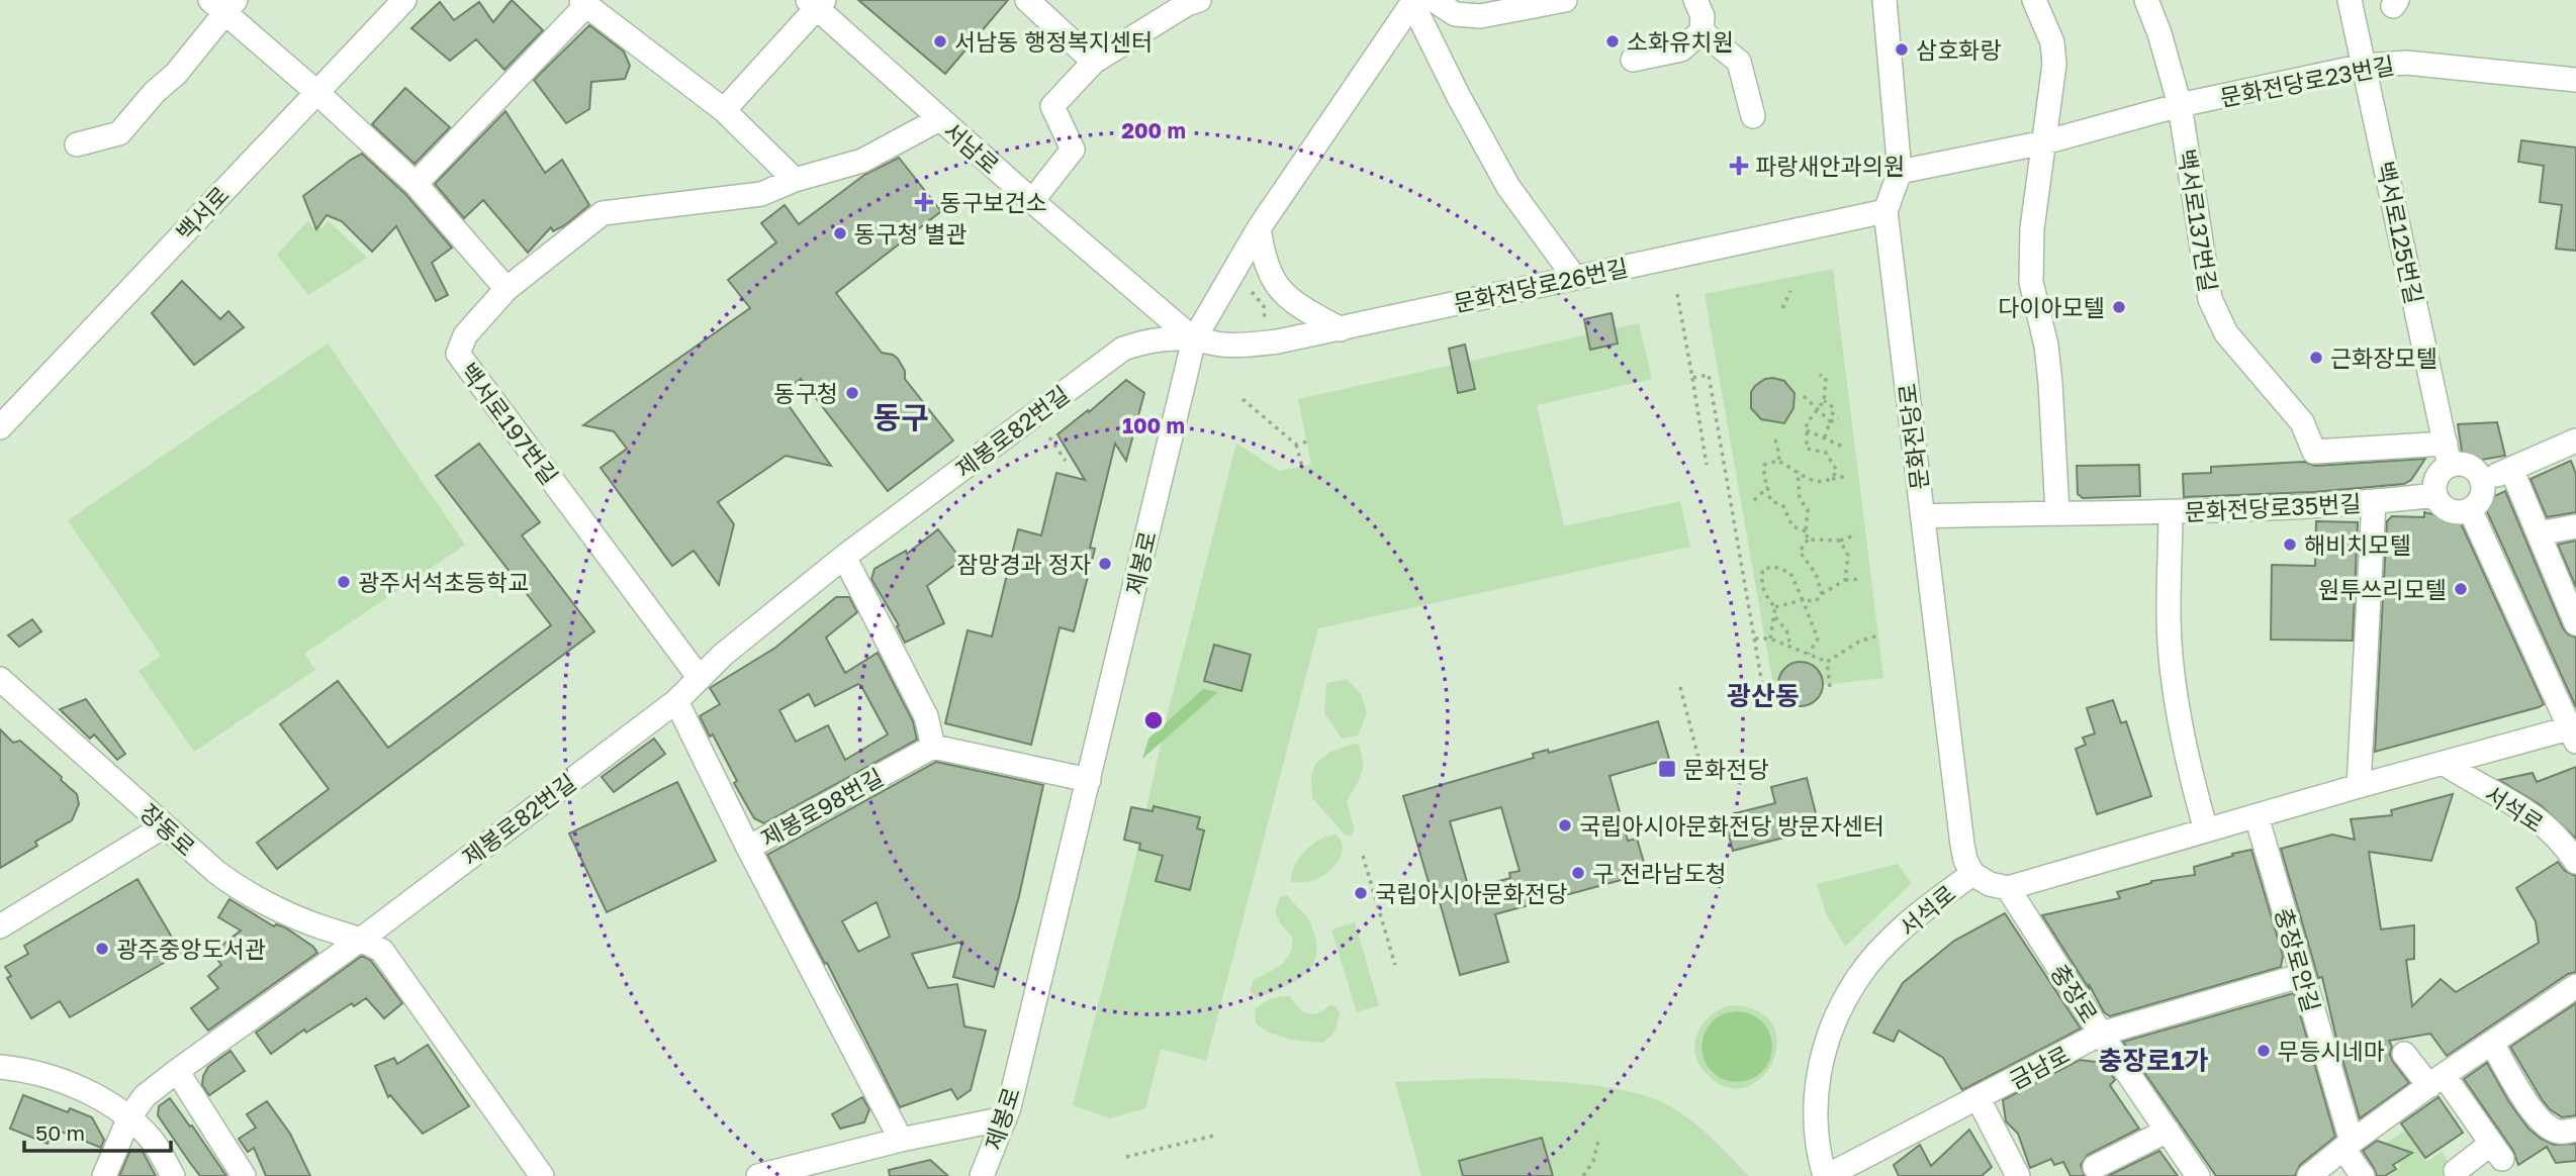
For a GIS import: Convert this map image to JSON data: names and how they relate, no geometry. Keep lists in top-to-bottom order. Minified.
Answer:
{"streets":{"street":["문화전당로23번길","서남로","백서로","백서로137번길","백서로125번길","문화전당로26번길","백서로197번길","제봉로82번길","문화전당로","문화전당로35번길","제봉로","제봉로98번길","서석로","장동로","충장로안길","충장로","금남로"]},"crossings":[["문화전당로23번길","백서로137번길"],["문화전당로23번길","백서로125번길"],["문화전당로23번길","문화전당로"],["서남로","문화전당로26번길"],["서남로","제봉로82번길"],["서남로","제봉로"],["백서로137번길","백서로125번길"],["백서로137번길","문화전당로35번길"],["백서로125번길","문화전당로35번길"],["문화전당로26번길","제봉로82번길"],["문화전당로26번길","문화전당로"],["문화전당로26번길","제봉로"],["백서로197번길","제봉로82번길"],["제봉로82번길","제봉로"],["제봉로82번길","장동로"],["문화전당로","문화전당로35번길"],["문화전당로","서석로"],["문화전당로35번길","서석로"],["서석로","충장로안길"],["서석로","충장로"],["서석로","금남로"],["충장로안길","금남로"],["충장로","금남로"]],"districts":["동구","광산동","충장로1가"],"places":{"other":["서남동 행정복지센터","소화유치원","삼호화랑","동구청 별관","다이아모텔","근화장모텔","동구청","해비치모텔","잠망경과 정자","광주서석초등학교","원투쓰리모텔","국립아시아문화전당 방문자센터","구 전라남도청","국립아시아문화전당","광주중앙도서관","무등시네마"],"health":["파랑새안과의원","동구보건소"],"transit":["문화전당"]},"scale_bar":"50 m","rings":["200 m","100 m"]}
